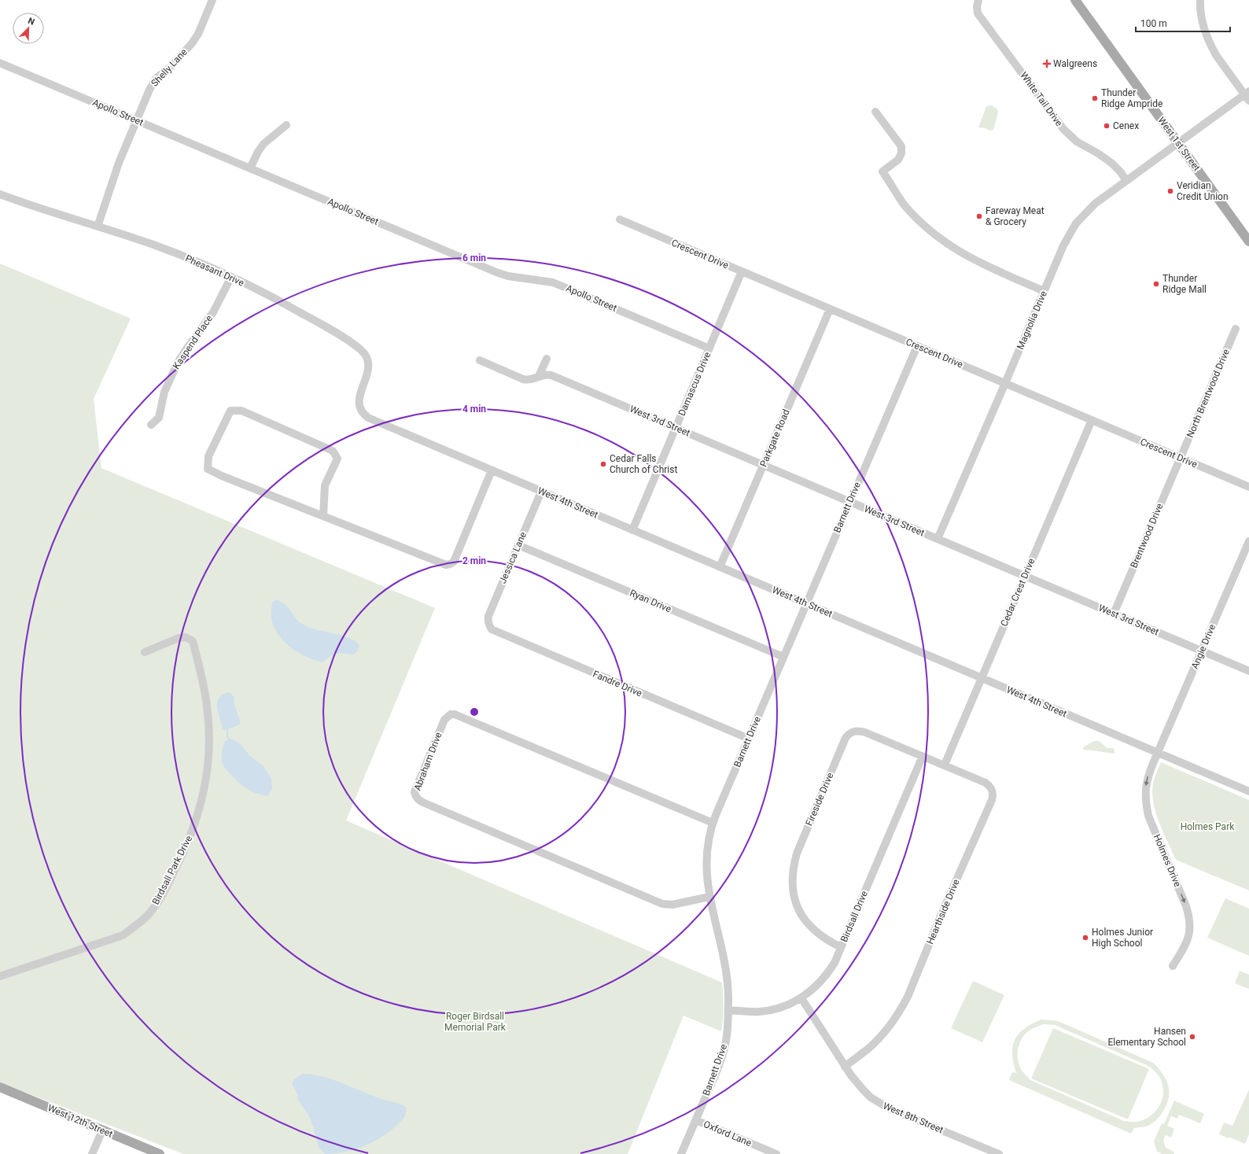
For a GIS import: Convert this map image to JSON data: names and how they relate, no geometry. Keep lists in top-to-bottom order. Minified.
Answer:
{"streets":{"main road":["West 1st Street","West 12th Street"],"street":["Shelly Lane","White Tail Drive","Apollo Street","Crescent Drive","Pheasant Drive","Magnolia Drive","Kaspend Place","Damascus Drive","North Brentwood Drive","West 3rd Street","Parkgate Road","West 4th Street","Barnett Drive","Brentwood Drive","Jessica Lane","Cedar Crest Drive","Ryan Drive","Angie Drive","Fandre Drive","Abraham Drive","Fireside Drive","Holmes Drive","Birdsall Park Drive","Hearthside Drive","Birdsall Drive","West 8th Street","Oxford Lane"]},"crossings":[["Shelly Lane","Apollo Street"],["Shelly Lane","Pheasant Drive"],["White Tail Drive","Magnolia Drive"],["Apollo Street","Damascus Drive"],["West 1st Street","Magnolia Drive"],["Crescent Drive","Magnolia Drive"],["Crescent Drive","Damascus Drive"],["Crescent Drive","North Brentwood Drive"],["Crescent Drive","Parkgate Road"],["Crescent Drive","Barnett Drive"],["Crescent Drive","Brentwood Drive"],["Crescent Drive","Cedar Crest Drive"],["Pheasant Drive","Kaspend Place"],["Pheasant Drive","West 4th Street"],["Magnolia Drive","West 3rd Street"],["Damascus Drive","West 3rd Street"],["Damascus Drive","West 4th Street"],["North Brentwood Drive","Brentwood Drive"],["West 3rd Street","Parkgate Road"],["West 3rd Street","Barnett Drive"],["West 3rd Street","Brentwood Drive"],["West 3rd Street","Cedar Crest Drive"],["West 3rd Street","Angie Drive"],["Parkgate Road","West 4th Street"],["West 4th Street","Barnett Drive"],["West 4th Street","Jessica Lane"],["West 4th Street","Cedar Crest Drive"],["West 4th Street","Angie Drive"],["West 4th Street","Holmes Drive"],["Barnett Drive","Ryan Drive"],["Barnett Drive","Fandre Drive"],["Barnett Drive","Abraham Drive"],["Barnett Drive","Birdsall Drive"],["Barnett Drive","Oxford Lane"],["Jessica Lane","Ryan Drive"],["Jessica Lane","Fandre Drive"],["Cedar Crest Drive","Fireside Drive"],["Cedar Crest Drive","Hearthside Drive"],["Angie Drive","Holmes Drive"],["Fireside Drive","Hearthside Drive"],["Fireside Drive","Birdsall Drive"],["Hearthside Drive","West 8th Street"],["Birdsall Drive","West 8th Street"]],"one_way":["Holmes Drive"],"parks":["Holmes Park","Roger Birdsall Memorial Park"],"places":{"health":["Walgreens"],"other":["Thunder Ridge Ampride","Cenex","Veridian Credit Union","Fareway Meat & Grocery","Thunder Ridge Mall","Cedar Falls Church of Christ","Holmes Junior High School","Hansen Elementary School"]},"scale_bar":"100 m","north":"top right","rings":["6 min","4 min","2 min"]}
